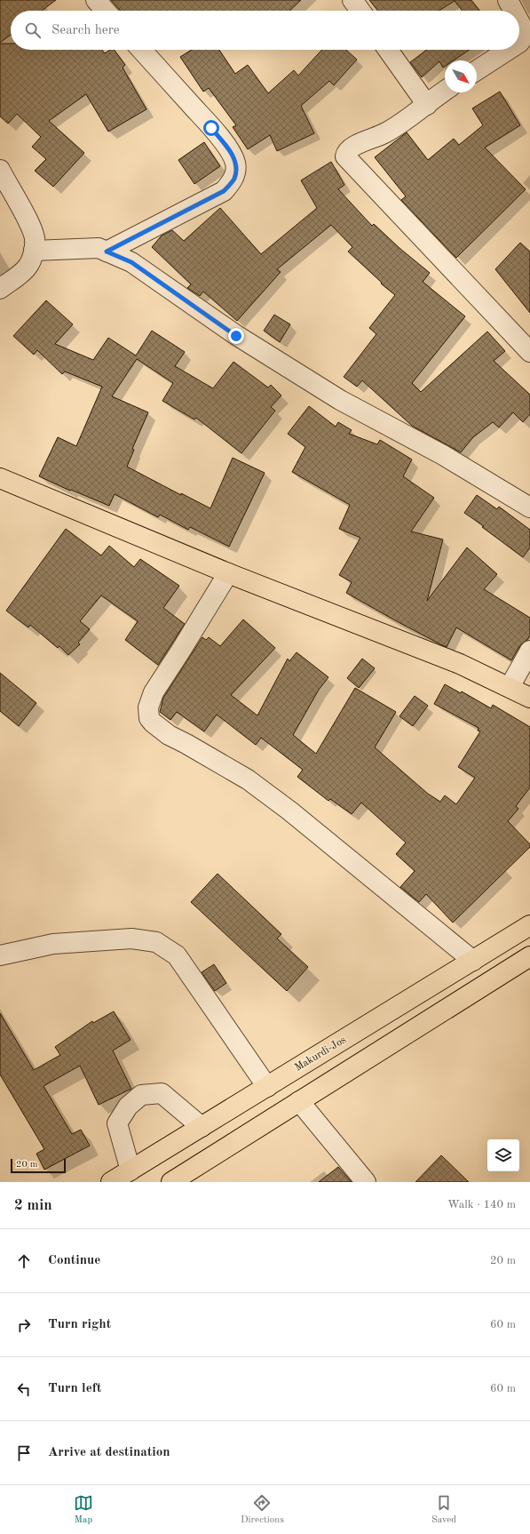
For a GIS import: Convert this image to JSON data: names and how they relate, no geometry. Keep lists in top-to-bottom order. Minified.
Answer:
{"streets":{"main road":["Makurdi-Jos"]},"scale_bar":"20 m","north":"bottom right","page":{"search":"Search here","scale":"20 m","heading":["2 min","Walk · 140 m"],"list":[["Continue","20 m"],["Turn right","60 m"],["Turn left","60 m"],"Arrive at destination"],"nav":["Map","Directions","Saved"]}}
